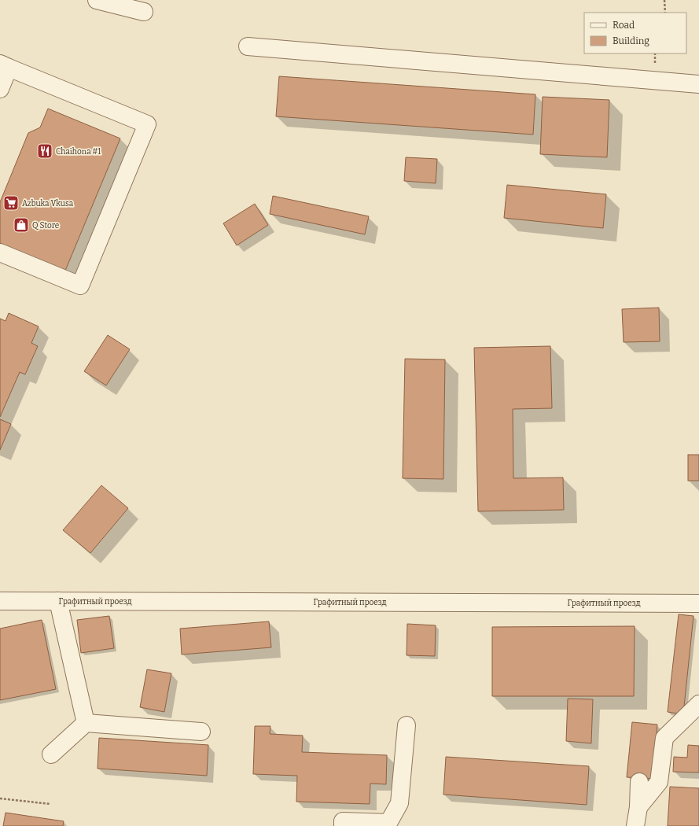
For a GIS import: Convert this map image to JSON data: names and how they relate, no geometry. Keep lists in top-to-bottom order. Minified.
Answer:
{"streets":{"street":["Графитный проезд"]},"places":{"restaurant":["Chaihona #1"],"supermarket":["Azbuka Vkusa"],"shop":["Q Store"]},"legend":["Road","Building"]}
